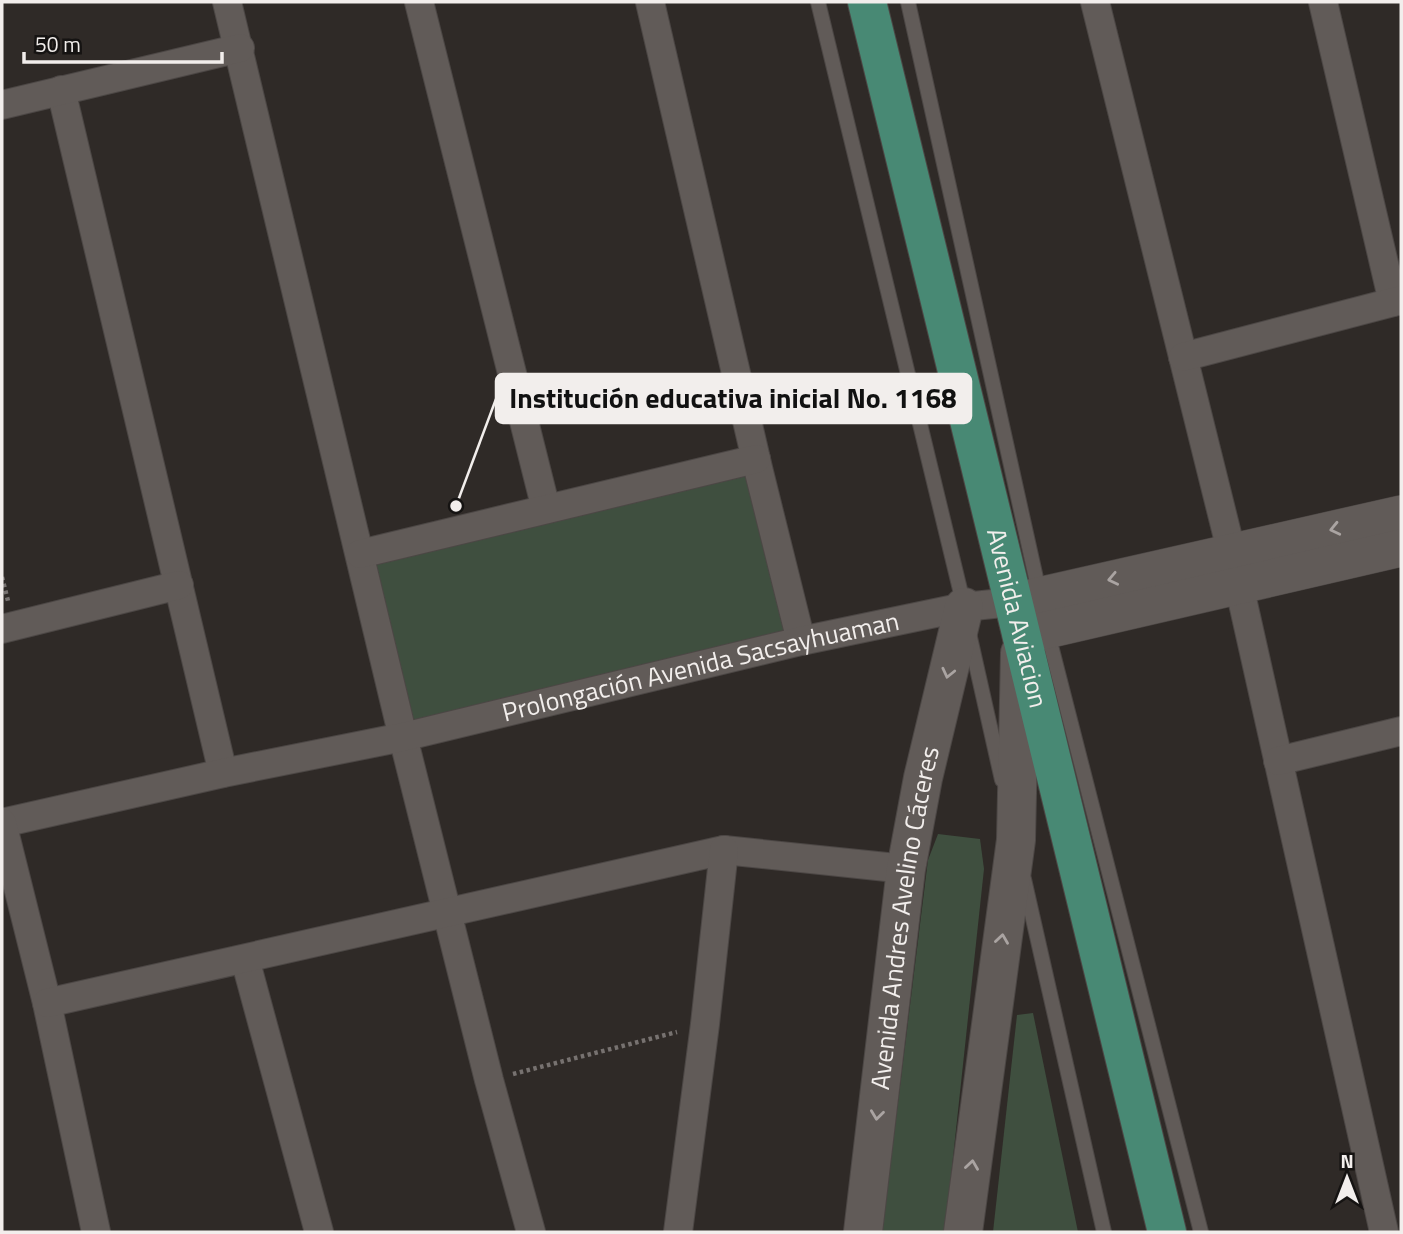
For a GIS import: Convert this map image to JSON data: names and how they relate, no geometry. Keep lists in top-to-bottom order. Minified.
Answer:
{"streets":{"main road":["Avenida Aviacion","Avenida Andres Avelino Cáceres"],"street":["Prolongación Avenida Sacsayhuaman"]},"crossings":[["Avenida Aviacion","Prolongación Avenida Sacsayhuaman"],["Prolongación Avenida Sacsayhuaman","Avenida Andres Avelino Cáceres"]],"places":["Institución educativa inicial No. 1168"],"scale_bar":"50 m","north":"top"}
